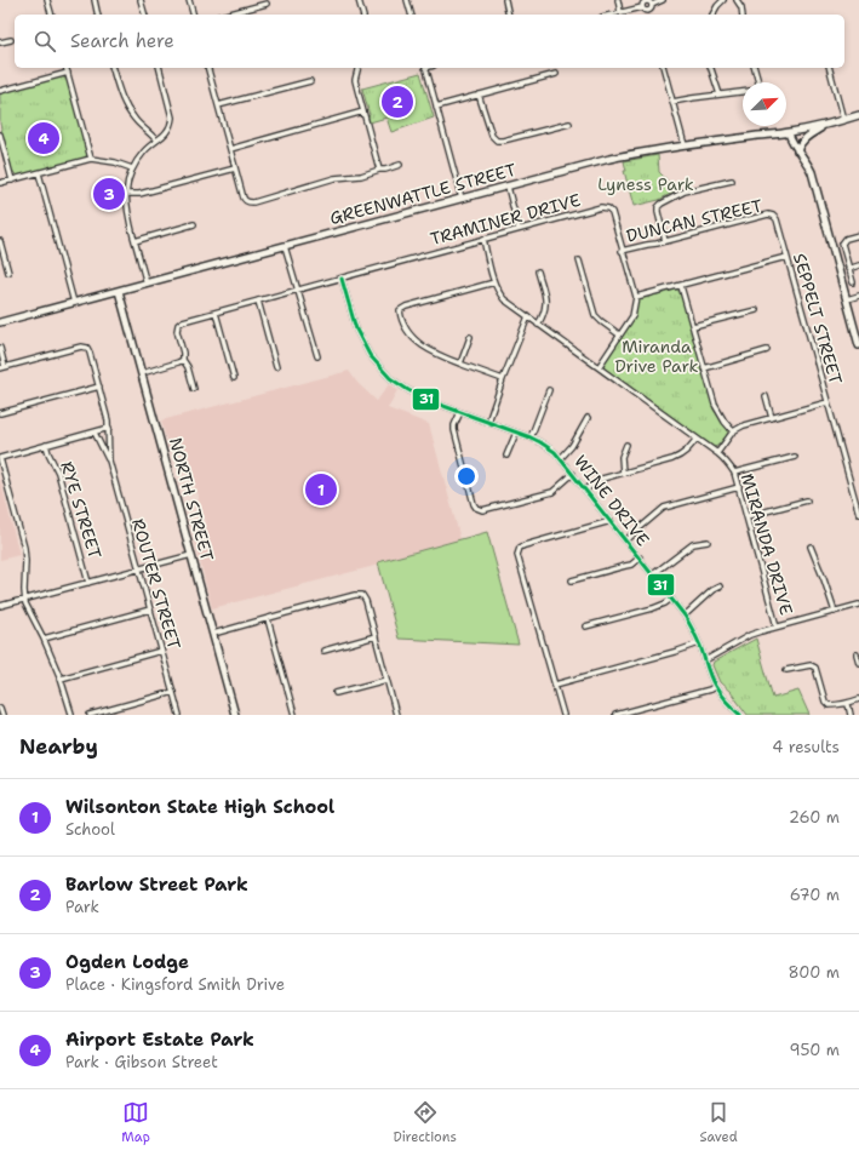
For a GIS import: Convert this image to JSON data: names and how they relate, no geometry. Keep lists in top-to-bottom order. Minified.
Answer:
{"streets":{"main road":["GREENWATTLE STREET","NORTH STREET"],"street":["TRAMINER DRIVE","DUNCAN STREET","SEPPELT STREET","WINE DRIVE","RYE STREET","MIRANDA DRIVE","ROUTER STREET"]},"crossings":[["GREENWATTLE STREET","NORTH STREET"],["TRAMINER DRIVE","DUNCAN STREET"],["TRAMINER DRIVE","WINE DRIVE"],["TRAMINER DRIVE","MIRANDA DRIVE"],["DUNCAN STREET","SEPPELT STREET"]],"parks":["Lyness Park","Miranda Drive Park"],"lines":["transit line 31"],"north":"top right","page":{"search":"Search here","pins":["2","4","3","1"],"heading":["Nearby","4 results"],"list":[{"mark":"1","name":"Wilsonton State High School","note":"School","value":"260 m"},{"mark":"2","name":"Barlow Street Park","note":"Park","value":"670 m"},{"mark":"3","name":"Ogden Lodge","note":"Place · Kingsford Smith Drive","value":"800 m"},{"mark":"4","name":"Airport Estate Park","note":"Park · Gibson Street","value":"950 m"}],"nav":["Map","Directions","Saved"]}}
